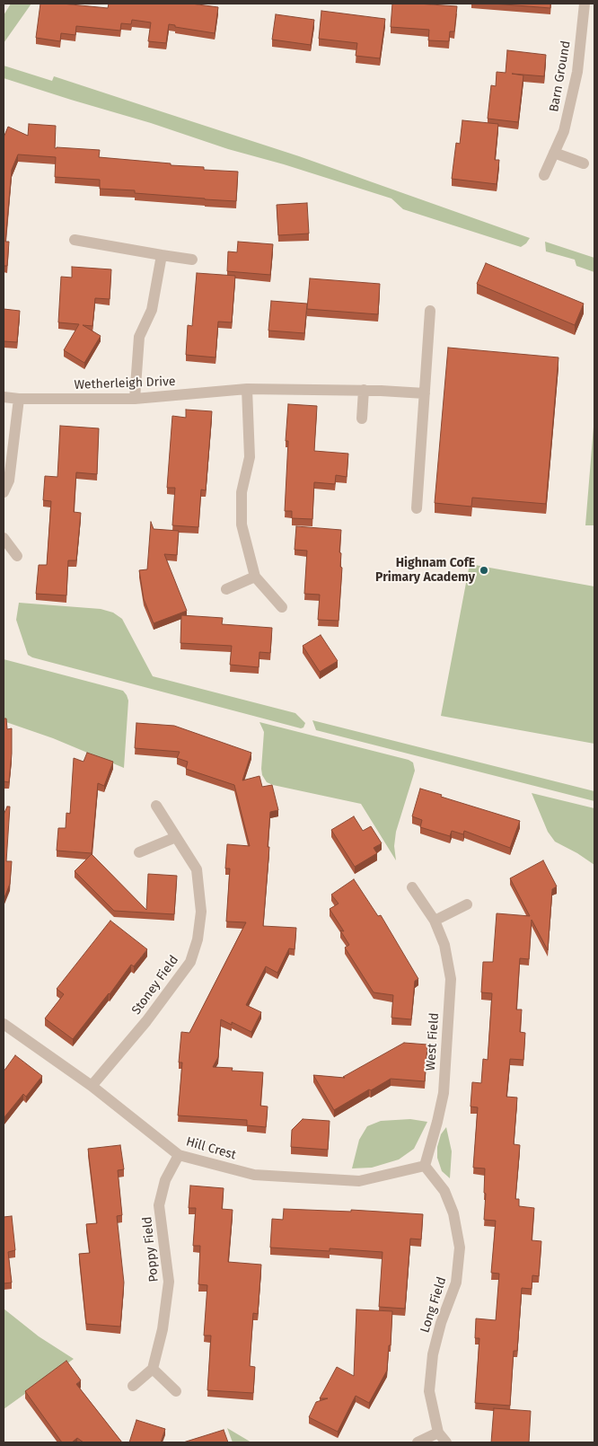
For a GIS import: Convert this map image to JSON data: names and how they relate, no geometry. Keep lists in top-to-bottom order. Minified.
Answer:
{"streets":{"street":["Barn Ground","Wetherleigh Drive","Stoney Field","West Field","Hill Crest","Poppy Field","Long Field"]},"crossings":[["Stoney Field","Hill Crest"],["West Field","Hill Crest"],["West Field","Long Field"],["Hill Crest","Poppy Field"],["Hill Crest","Long Field"]],"places":["Highnam CofE Primary Academy"]}
